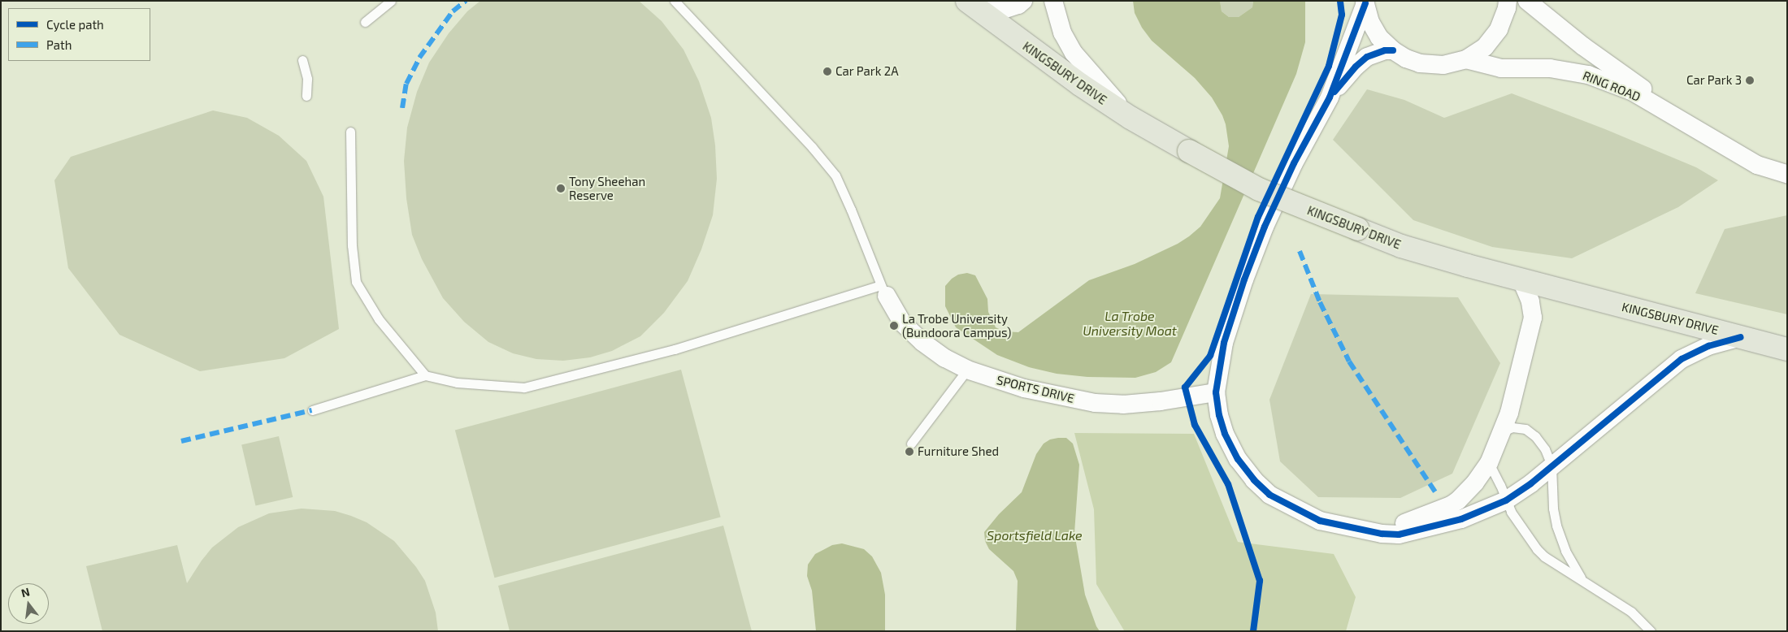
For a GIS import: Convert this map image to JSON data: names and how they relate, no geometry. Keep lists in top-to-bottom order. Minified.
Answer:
{"streets":{"main road":["KINGSBURY DRIVE"],"street":["RING ROAD","SPORTS DRIVE"]},"water":["La Trobe University Moat","Sportsfield Lake"],"places":["Car Park 2A","Car Park 3","Tony Sheehan Reserve","La Trobe University (Bundoora Campus)","Furniture Shed"],"legend":["Cycle path","Path"],"north":"top"}
